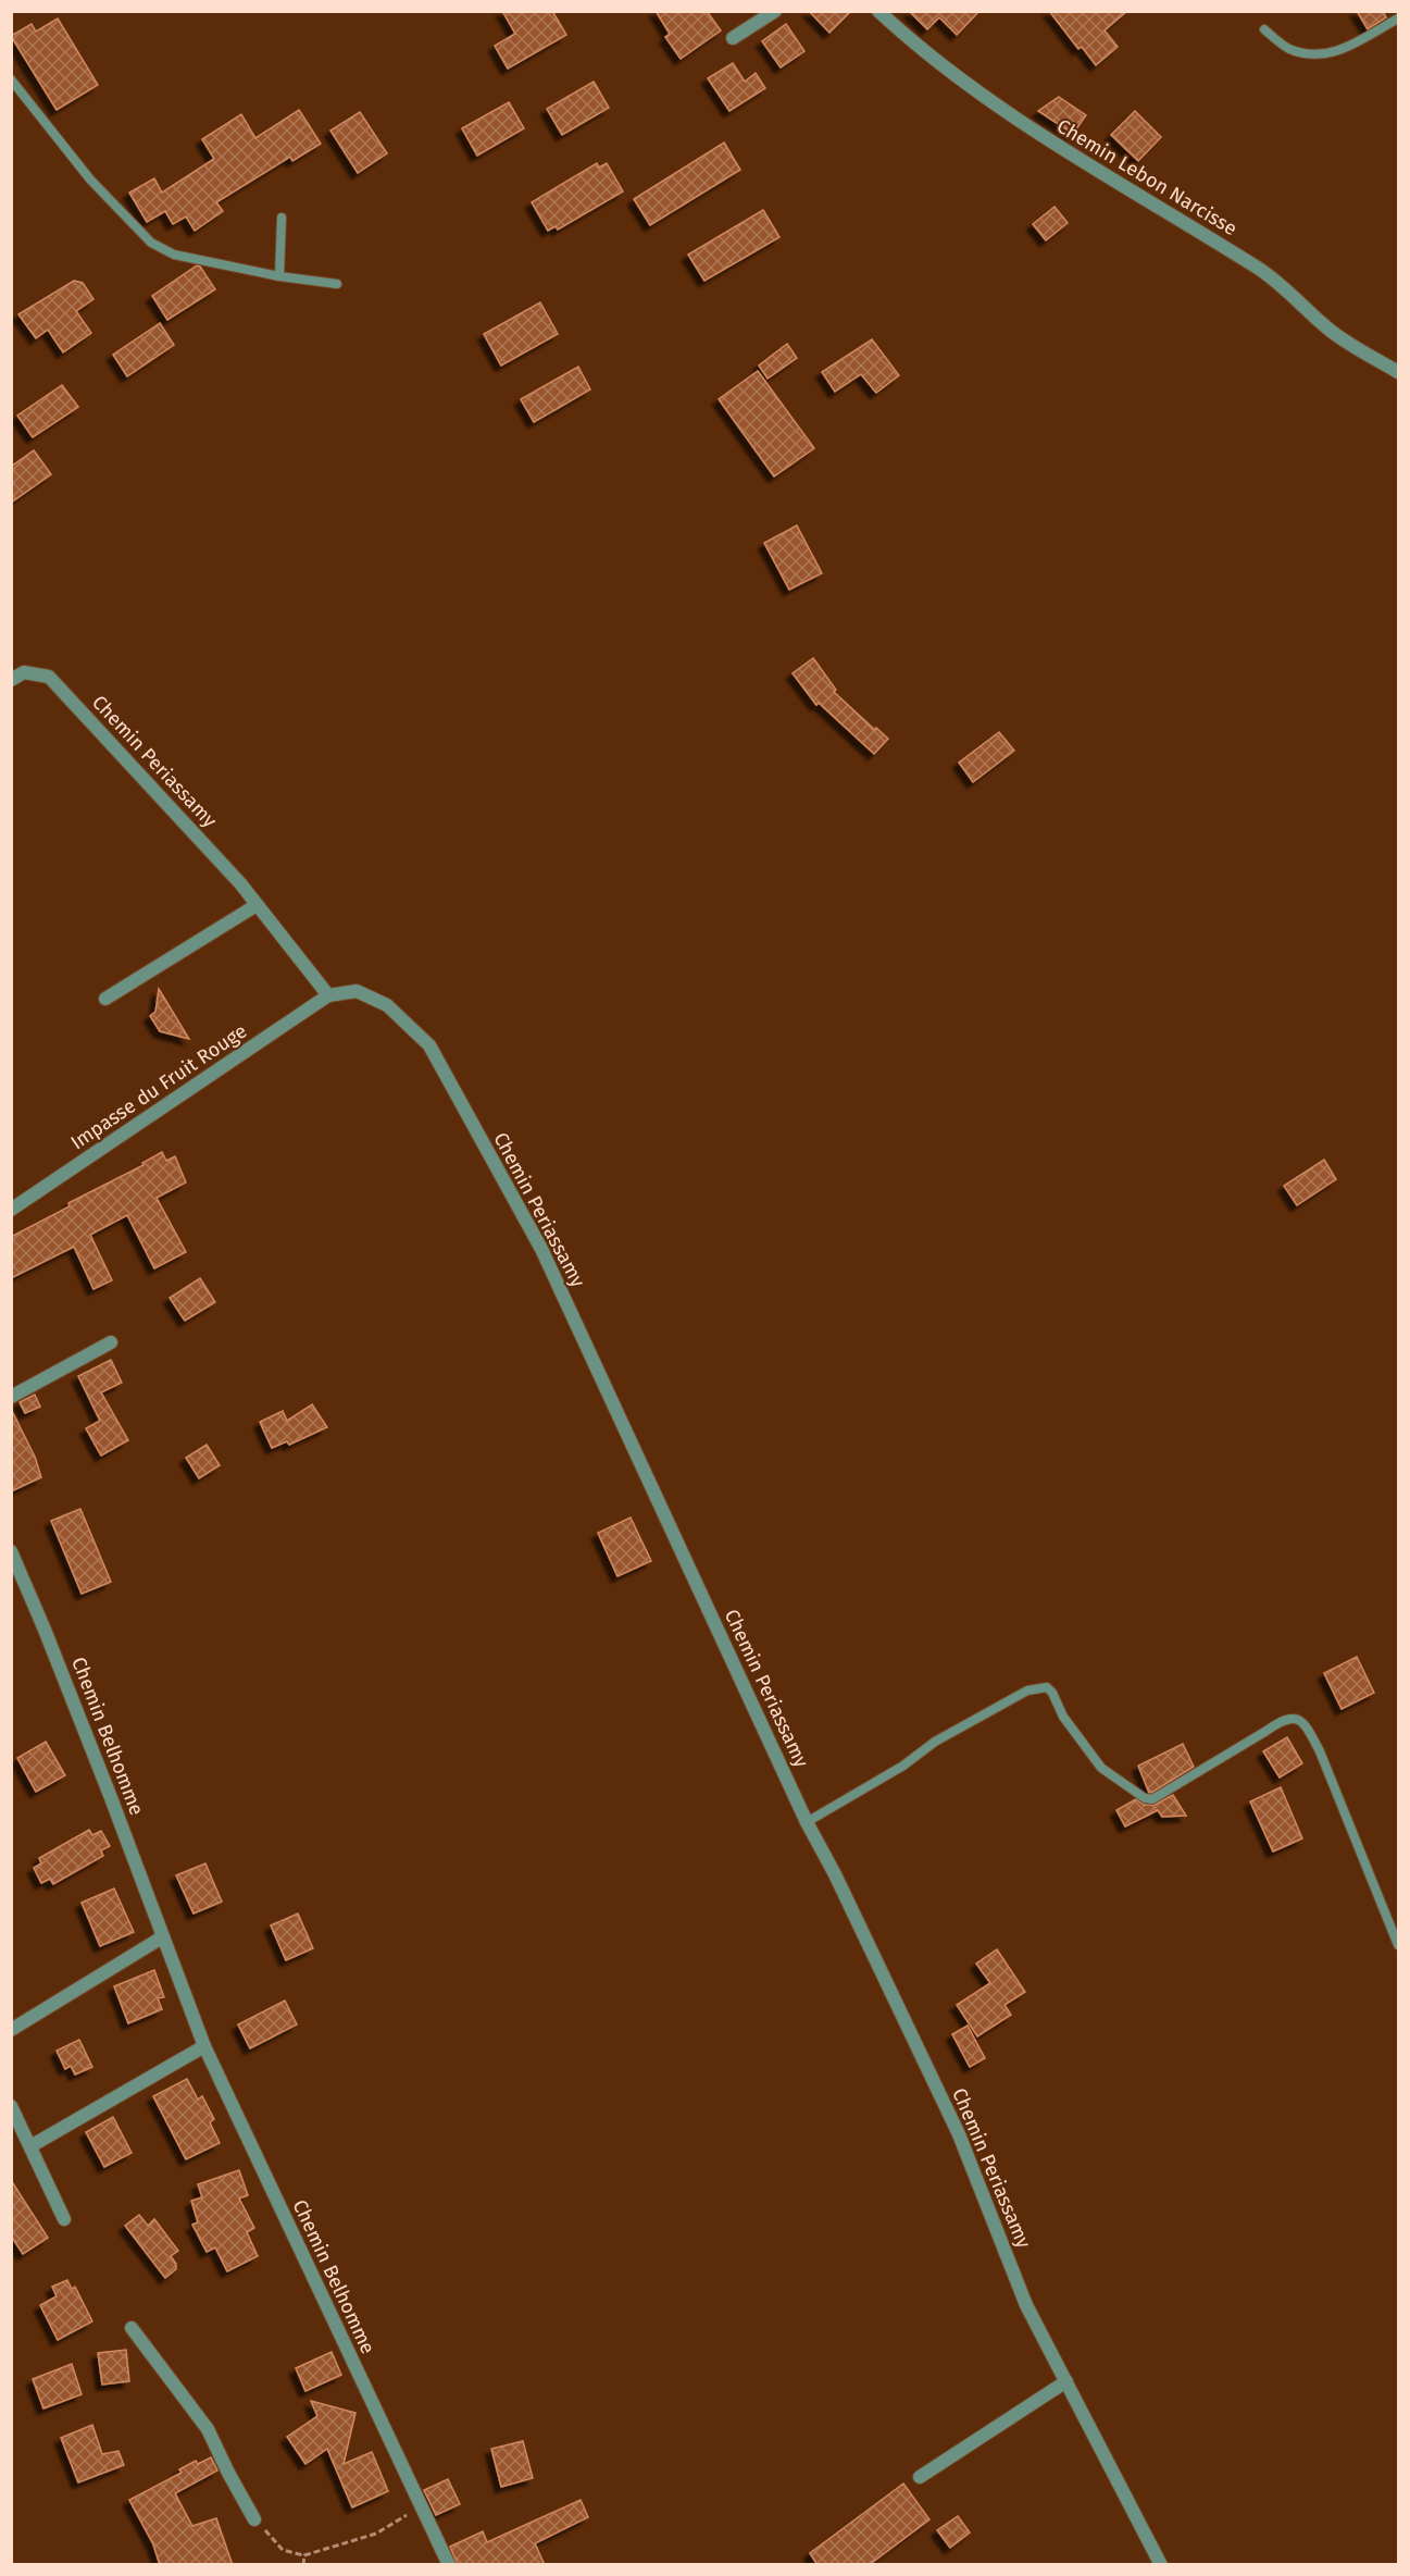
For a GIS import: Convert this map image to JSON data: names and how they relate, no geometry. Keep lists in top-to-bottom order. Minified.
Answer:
{"streets":{"street":["Chemin Lebon Narcisse","Chemin Periassamy","Impasse du Fruit Rouge","Chemin Belhomme"]},"crossings":[["Chemin Periassamy","Impasse du Fruit Rouge"]]}
